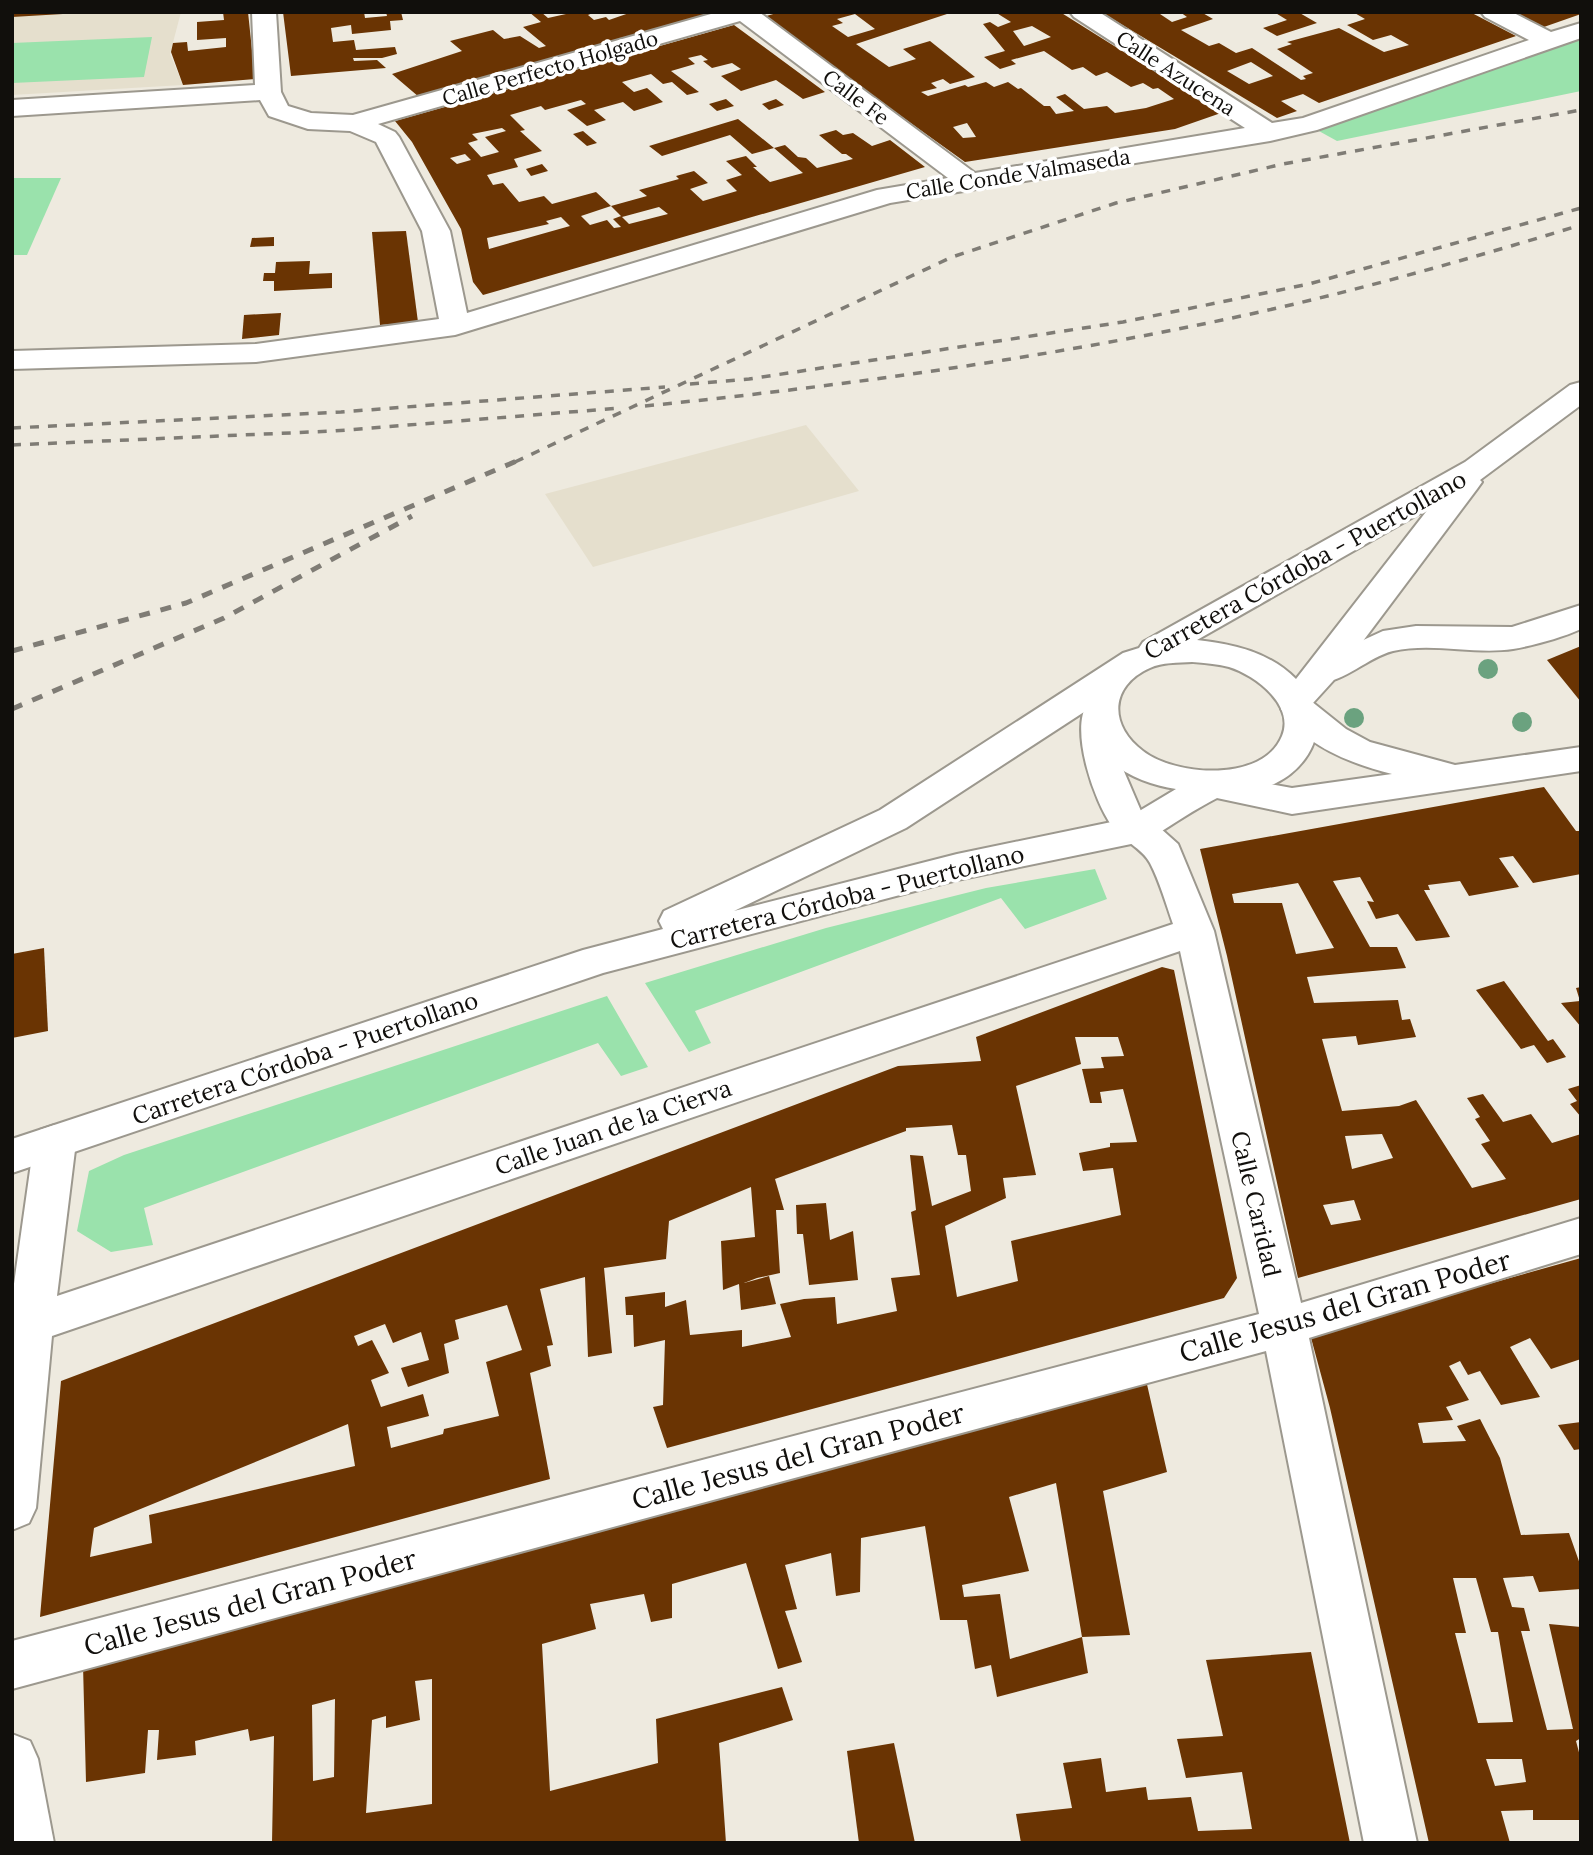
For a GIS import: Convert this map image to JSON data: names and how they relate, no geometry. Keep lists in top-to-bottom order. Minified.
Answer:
{"streets":{"main road":["Calle Perfecto Holgado","Calle Azucena","Calle Fe","Calle Conde Valmaseda","Carretera Córdoba - Puertollano","Calle Juan de la Cierva","Calle Caridad","Calle Jesus del Gran Poder"]},"crossings":[["Calle Perfecto Holgado","Calle Fe"],["Calle Azucena","Calle Conde Valmaseda"],["Calle Fe","Calle Conde Valmaseda"],["Carretera Córdoba - Puertollano","Calle Caridad"],["Calle Juan de la Cierva","Calle Caridad"],["Calle Caridad","Calle Jesus del Gran Poder"]]}
